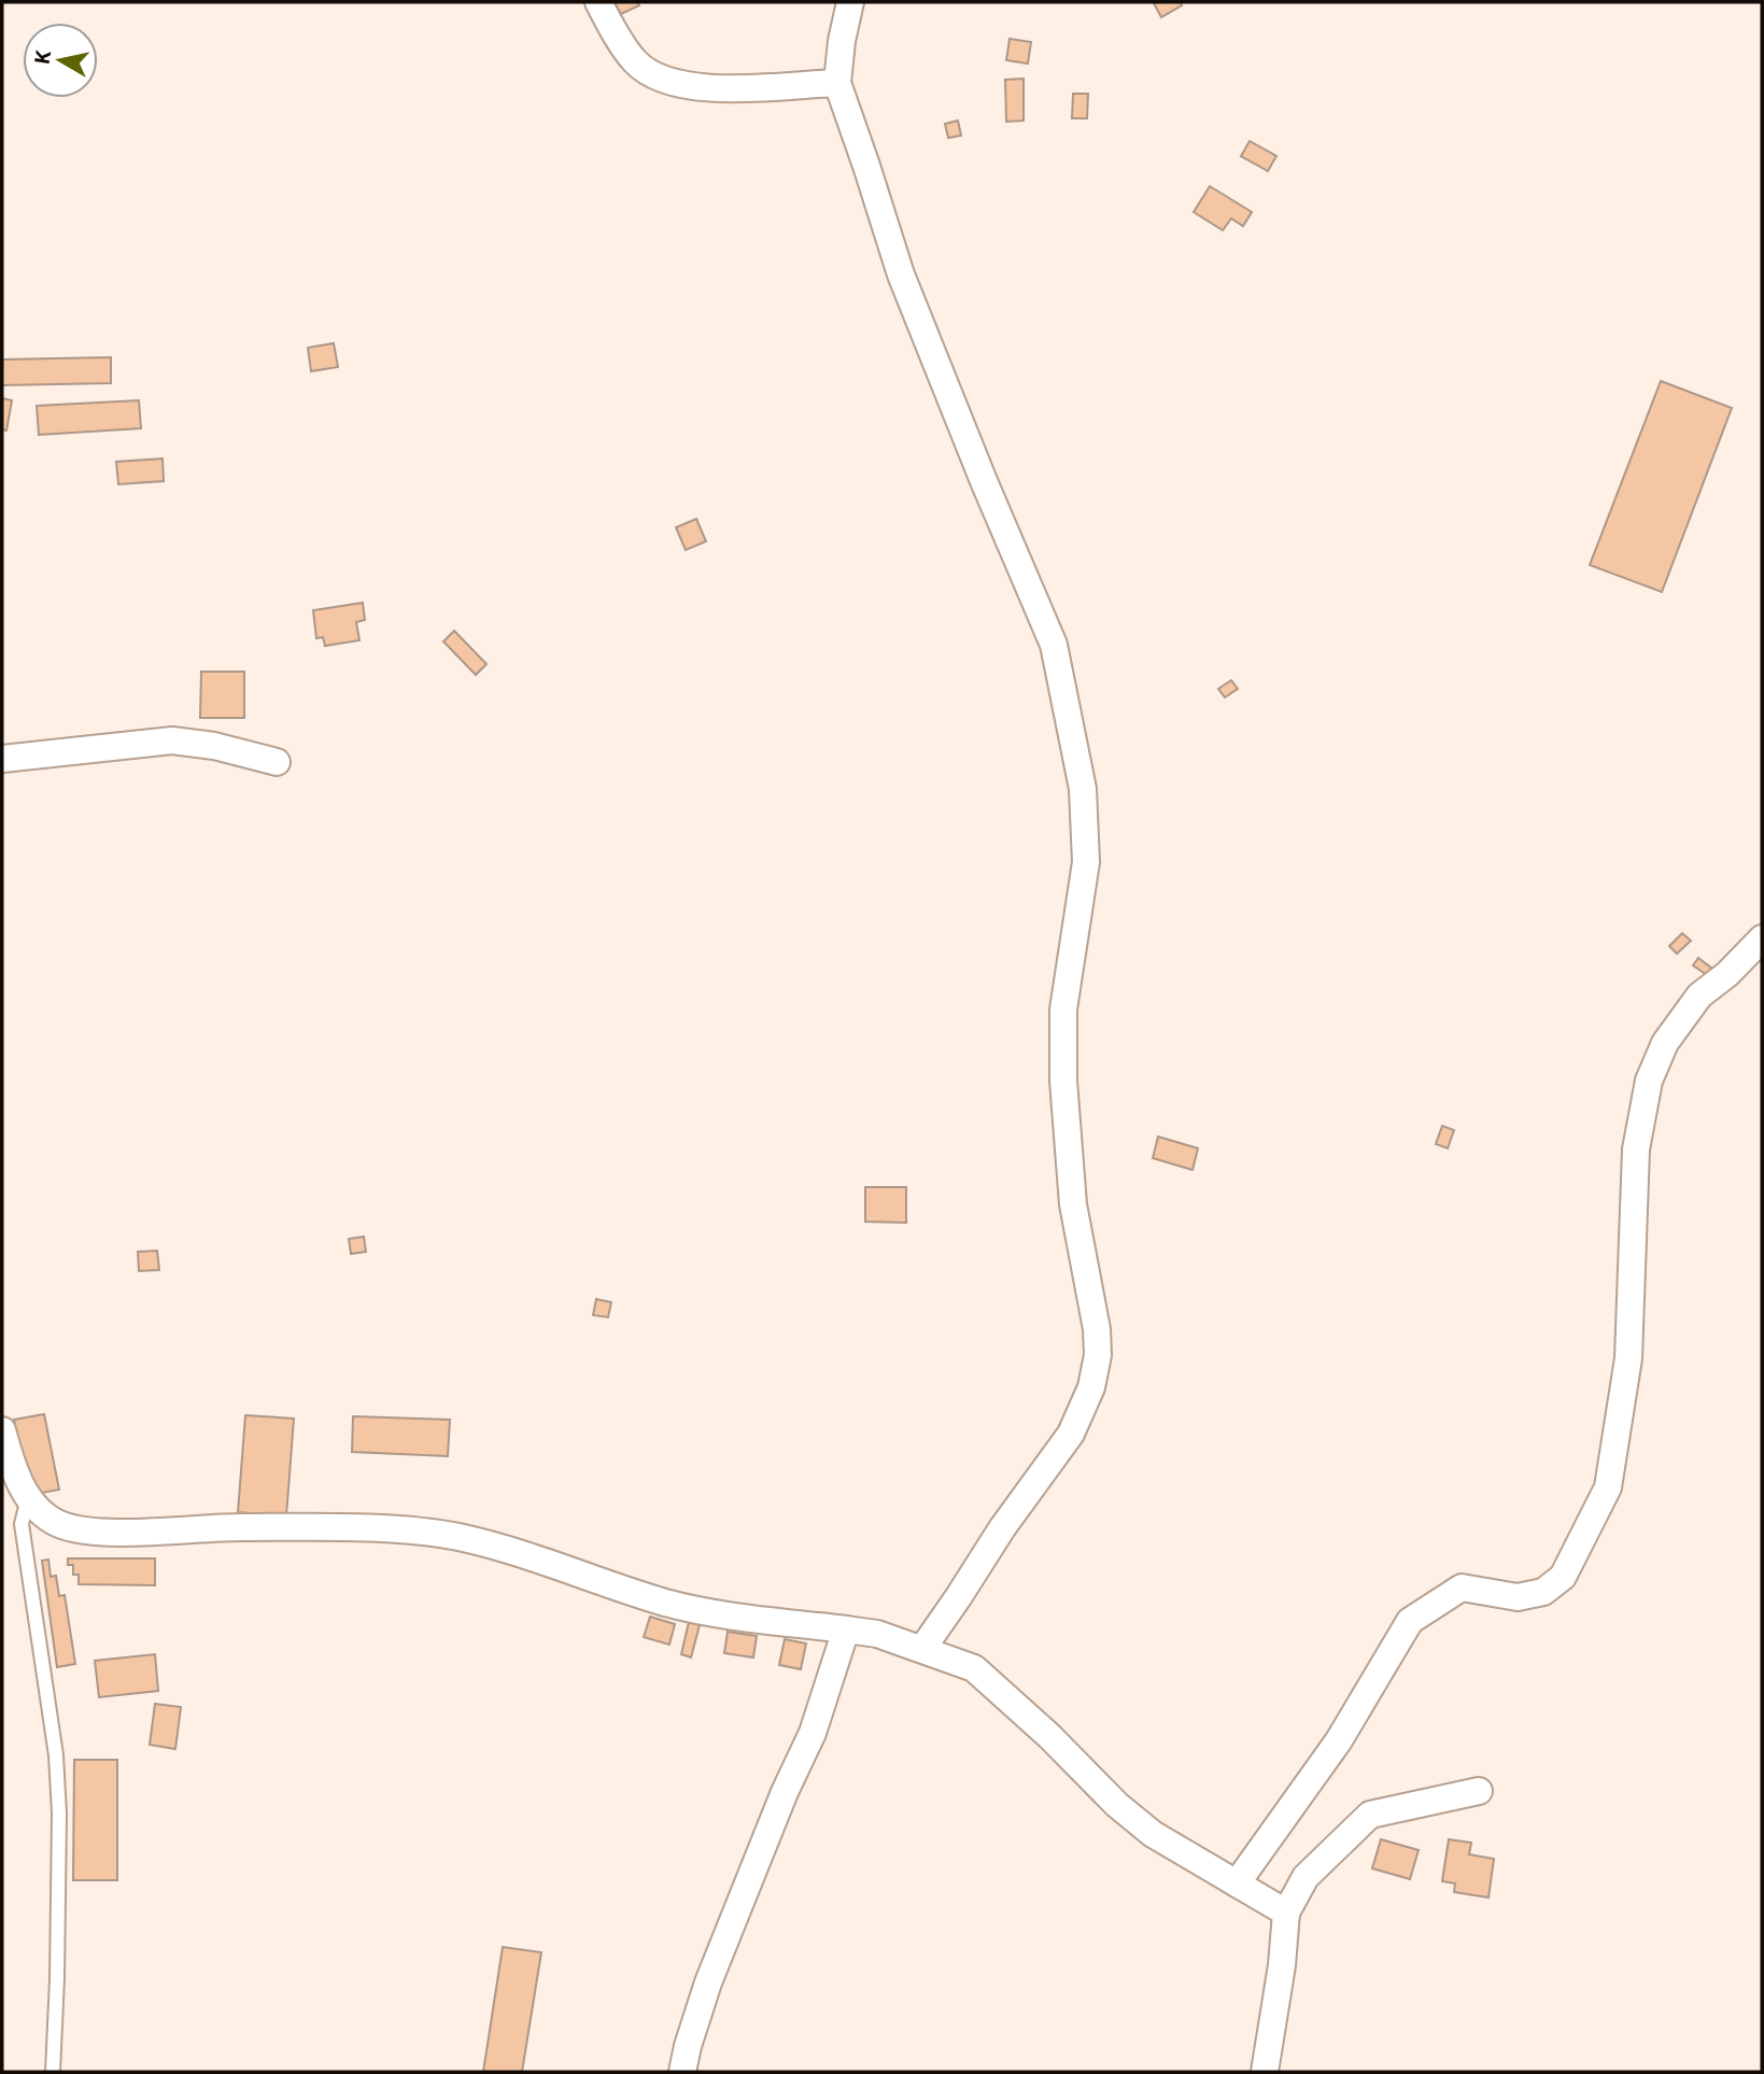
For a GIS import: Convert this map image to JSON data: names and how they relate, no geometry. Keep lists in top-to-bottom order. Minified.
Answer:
{"north":"left"}
